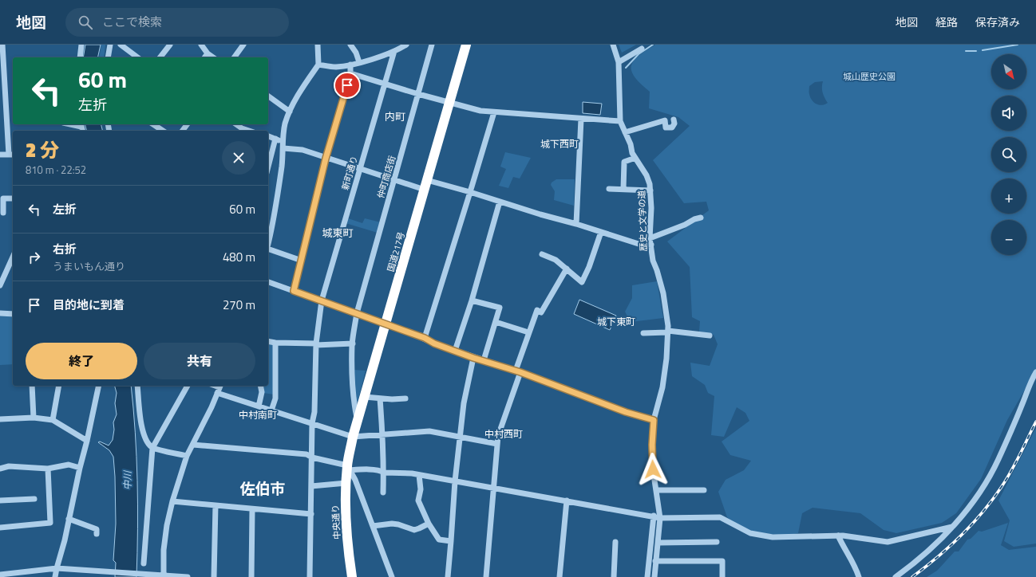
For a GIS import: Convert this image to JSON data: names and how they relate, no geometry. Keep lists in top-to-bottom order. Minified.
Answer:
{"streets":{"highway":["国道217号","中央通り"],"street":["新町通り","仲町商店街","歴史と文学の道"]},"crossings":[["仲町商店街","国道217号"],["国道217号","中央通り"]],"districts":["内町","城下西町","城東町","城下東町","中村南町","中村西町","佐伯市"],"water":["中川"],"parks":["城山歴史公園"],"north":"bottom right","page":{"header":"地図","search":"ここで検索","nav":["地図","経路","保存済み"],"map_buttons":["+","−"],"turn":["60 m","左折"],"heading":["2 分","810 m · 22:52"],"list":[{"name":"左折","value":"60 m"},{"name":"右折","note":"うまいもん通り","value":"480 m"},{"name":"目的地に到着","value":"270 m"}],"buttons":["終了","共有"]}}
